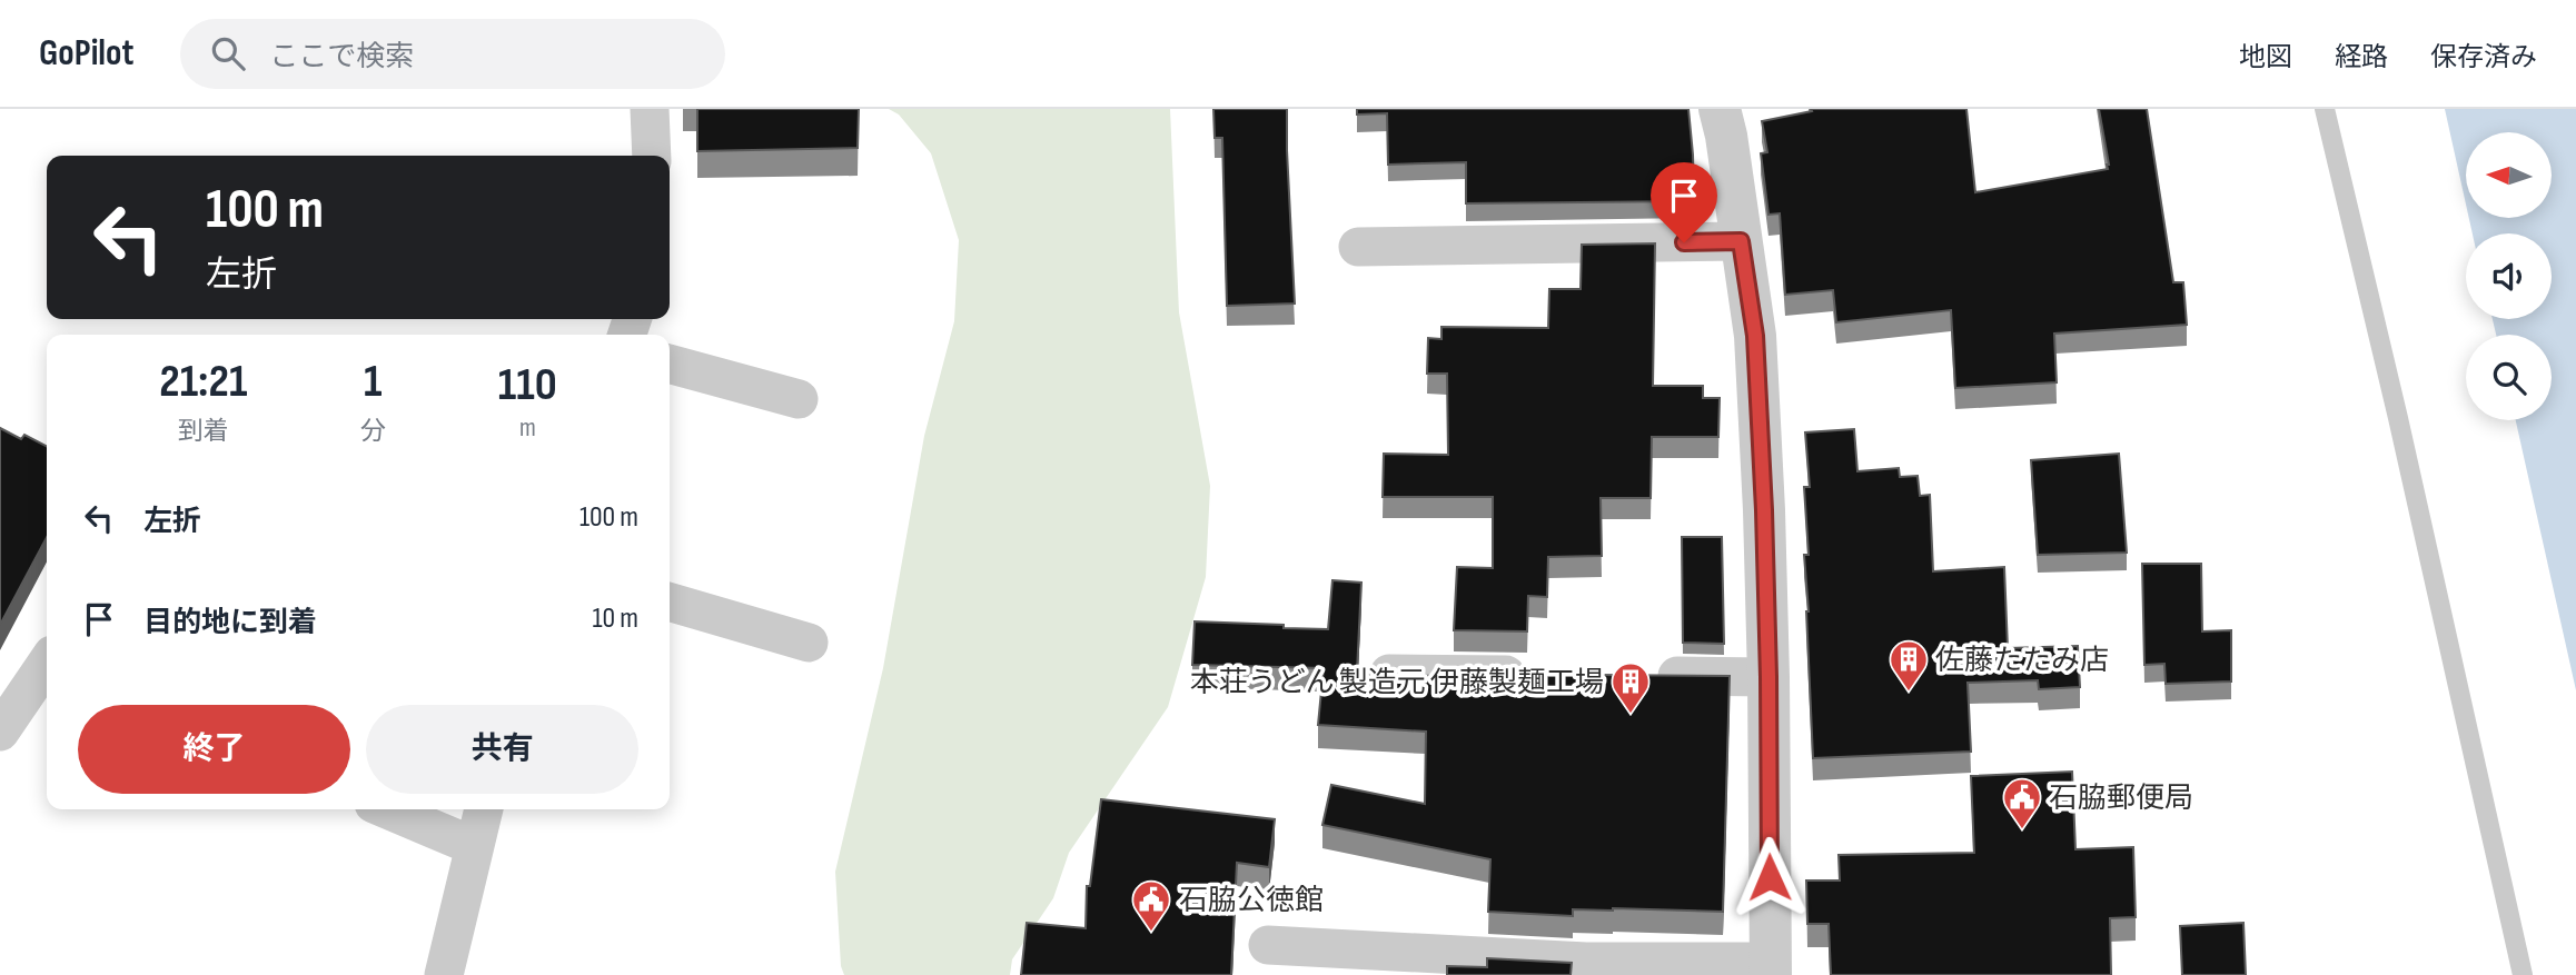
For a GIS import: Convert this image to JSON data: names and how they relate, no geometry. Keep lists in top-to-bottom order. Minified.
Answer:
{"places":{"building":["佐藤たたみ店","本荘うどん 製造元 伊藤製麺工場"],"public building":["石脇郵便局","石脇公徳館"]},"north":"left","page":{"header":"GoPilot","search":"ここで検索","nav":["地図","経路","保存済み"],"turn":["100 m","左折"],"eta":["21:21","到着","1","分","110","m"],"list":[{"name":"左折","value":"100 m"},{"name":"目的地に到着","value":"10 m"}],"buttons":["終了","共有"]}}
